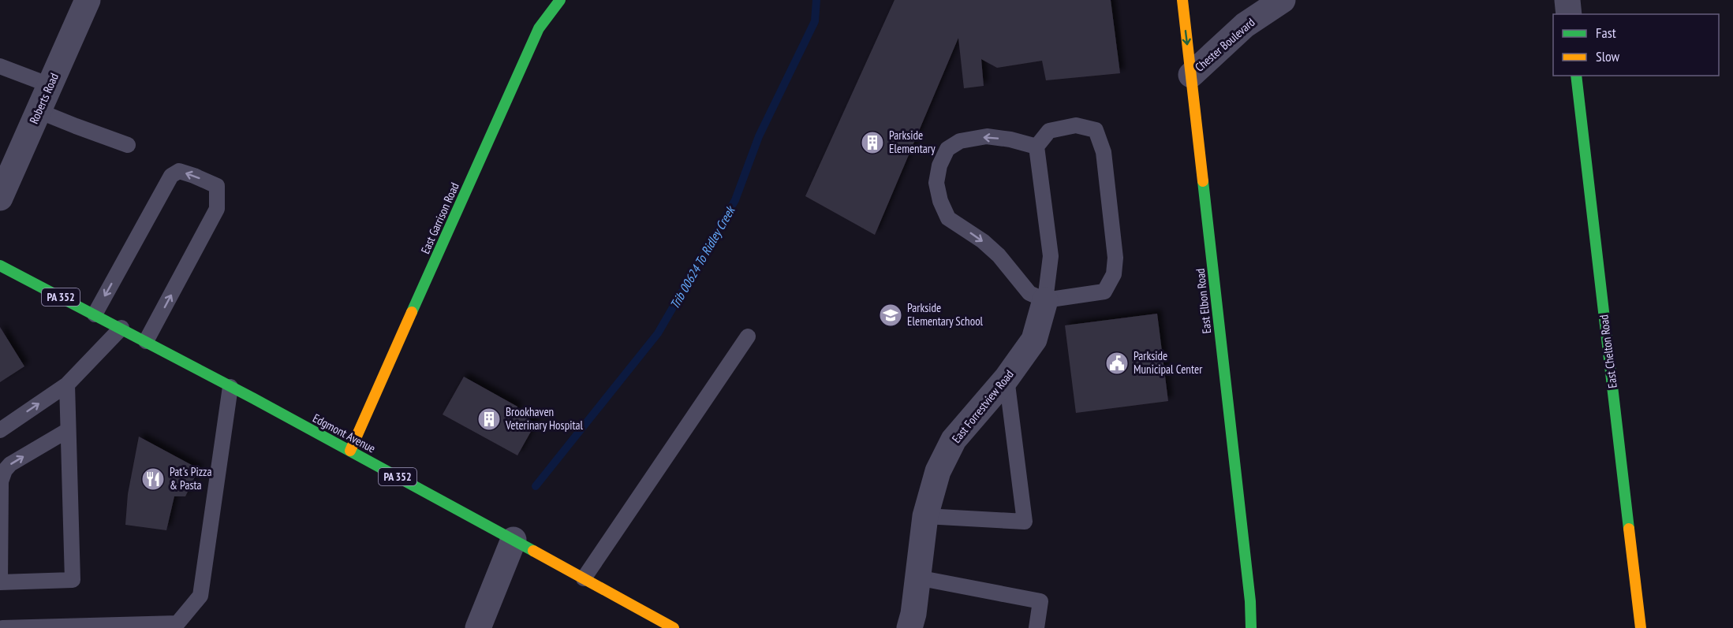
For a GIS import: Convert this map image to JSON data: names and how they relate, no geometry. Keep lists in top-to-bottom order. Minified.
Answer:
{"streets":{"street":["Chester Boulevard","Roberts Road","East Garrison Road","PA 352","East Elbon Road","East Chelton Road","East Forrestview Road","Edgmont Avenue"]},"crossings":[["Chester Boulevard","East Elbon Road"],["East Garrison Road","Edgmont Avenue"]],"water":["Trib 00624 To Ridley Creek"],"places":{"building":["Parkside Elementary","Brookhaven Veterinary Hospital"],"school or university":["Parkside Elementary School"],"public building":["Parkside Municipal Center"],"restaurant":["Pat's Pizza & Pasta"]},"legend":["Fast","Slow"]}
